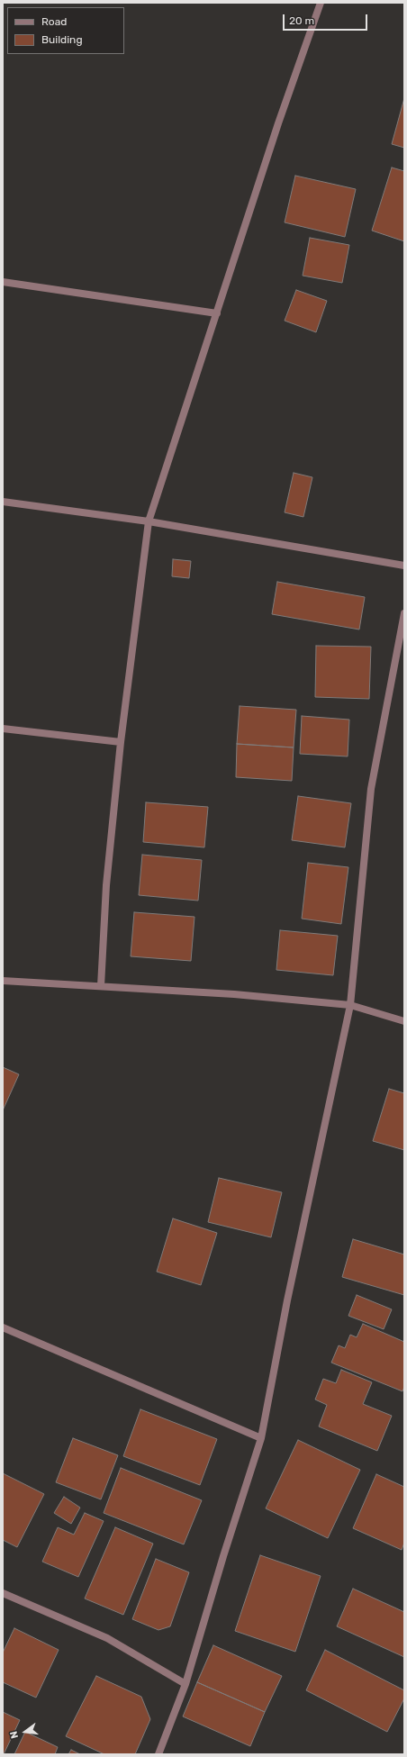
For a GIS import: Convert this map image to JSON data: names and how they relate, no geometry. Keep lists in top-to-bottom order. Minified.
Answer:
{"legend":["Road","Building"],"scale_bar":"20 m","north":"left"}
